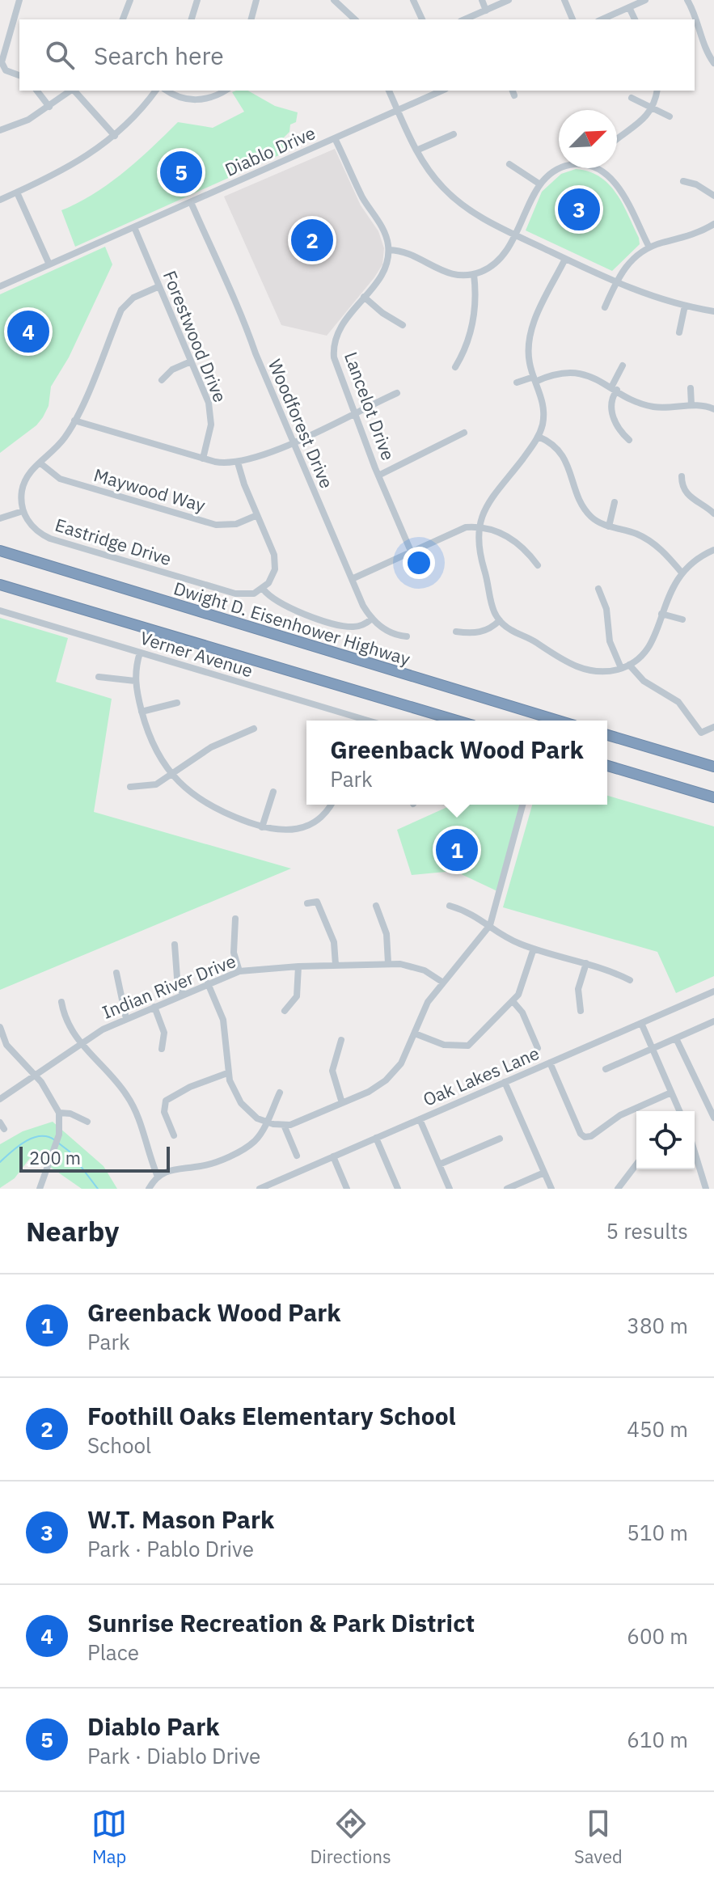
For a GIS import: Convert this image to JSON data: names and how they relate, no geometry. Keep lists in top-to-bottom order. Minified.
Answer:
{"streets":{"highway":["Dwight D. Eisenhower Highway"],"street":["Diablo Drive","Forestwood Drive","Lancelot Drive","Woodforest Drive","Maywood Way","Eastridge Drive","Verner Avenue","Indian River Drive","Oak Lakes Lane"]},"crossings":[["Diablo Drive","Forestwood Drive"],["Diablo Drive","Woodforest Drive"]],"scale_bar":"200 m","north":"top right","page":{"search":"Search here","pins":["5","3","2","4","1"],"popup":["Greenback Wood Park","Park"],"scale":"200 m","heading":["Nearby","5 results"],"list":[{"mark":"1","name":"Greenback Wood Park","note":"Park","value":"380 m"},{"mark":"2","name":"Foothill Oaks Elementary School","note":"School","value":"450 m"},{"mark":"3","name":"W.T. Mason Park","note":"Park · Pablo Drive","value":"510 m"},{"mark":"4","name":"Sunrise Recreation & Park District","note":"Place","value":"600 m"},{"mark":"5","name":"Diablo Park","note":"Park · Diablo Drive","value":"610 m"}],"nav":["Map","Directions","Saved"]}}
